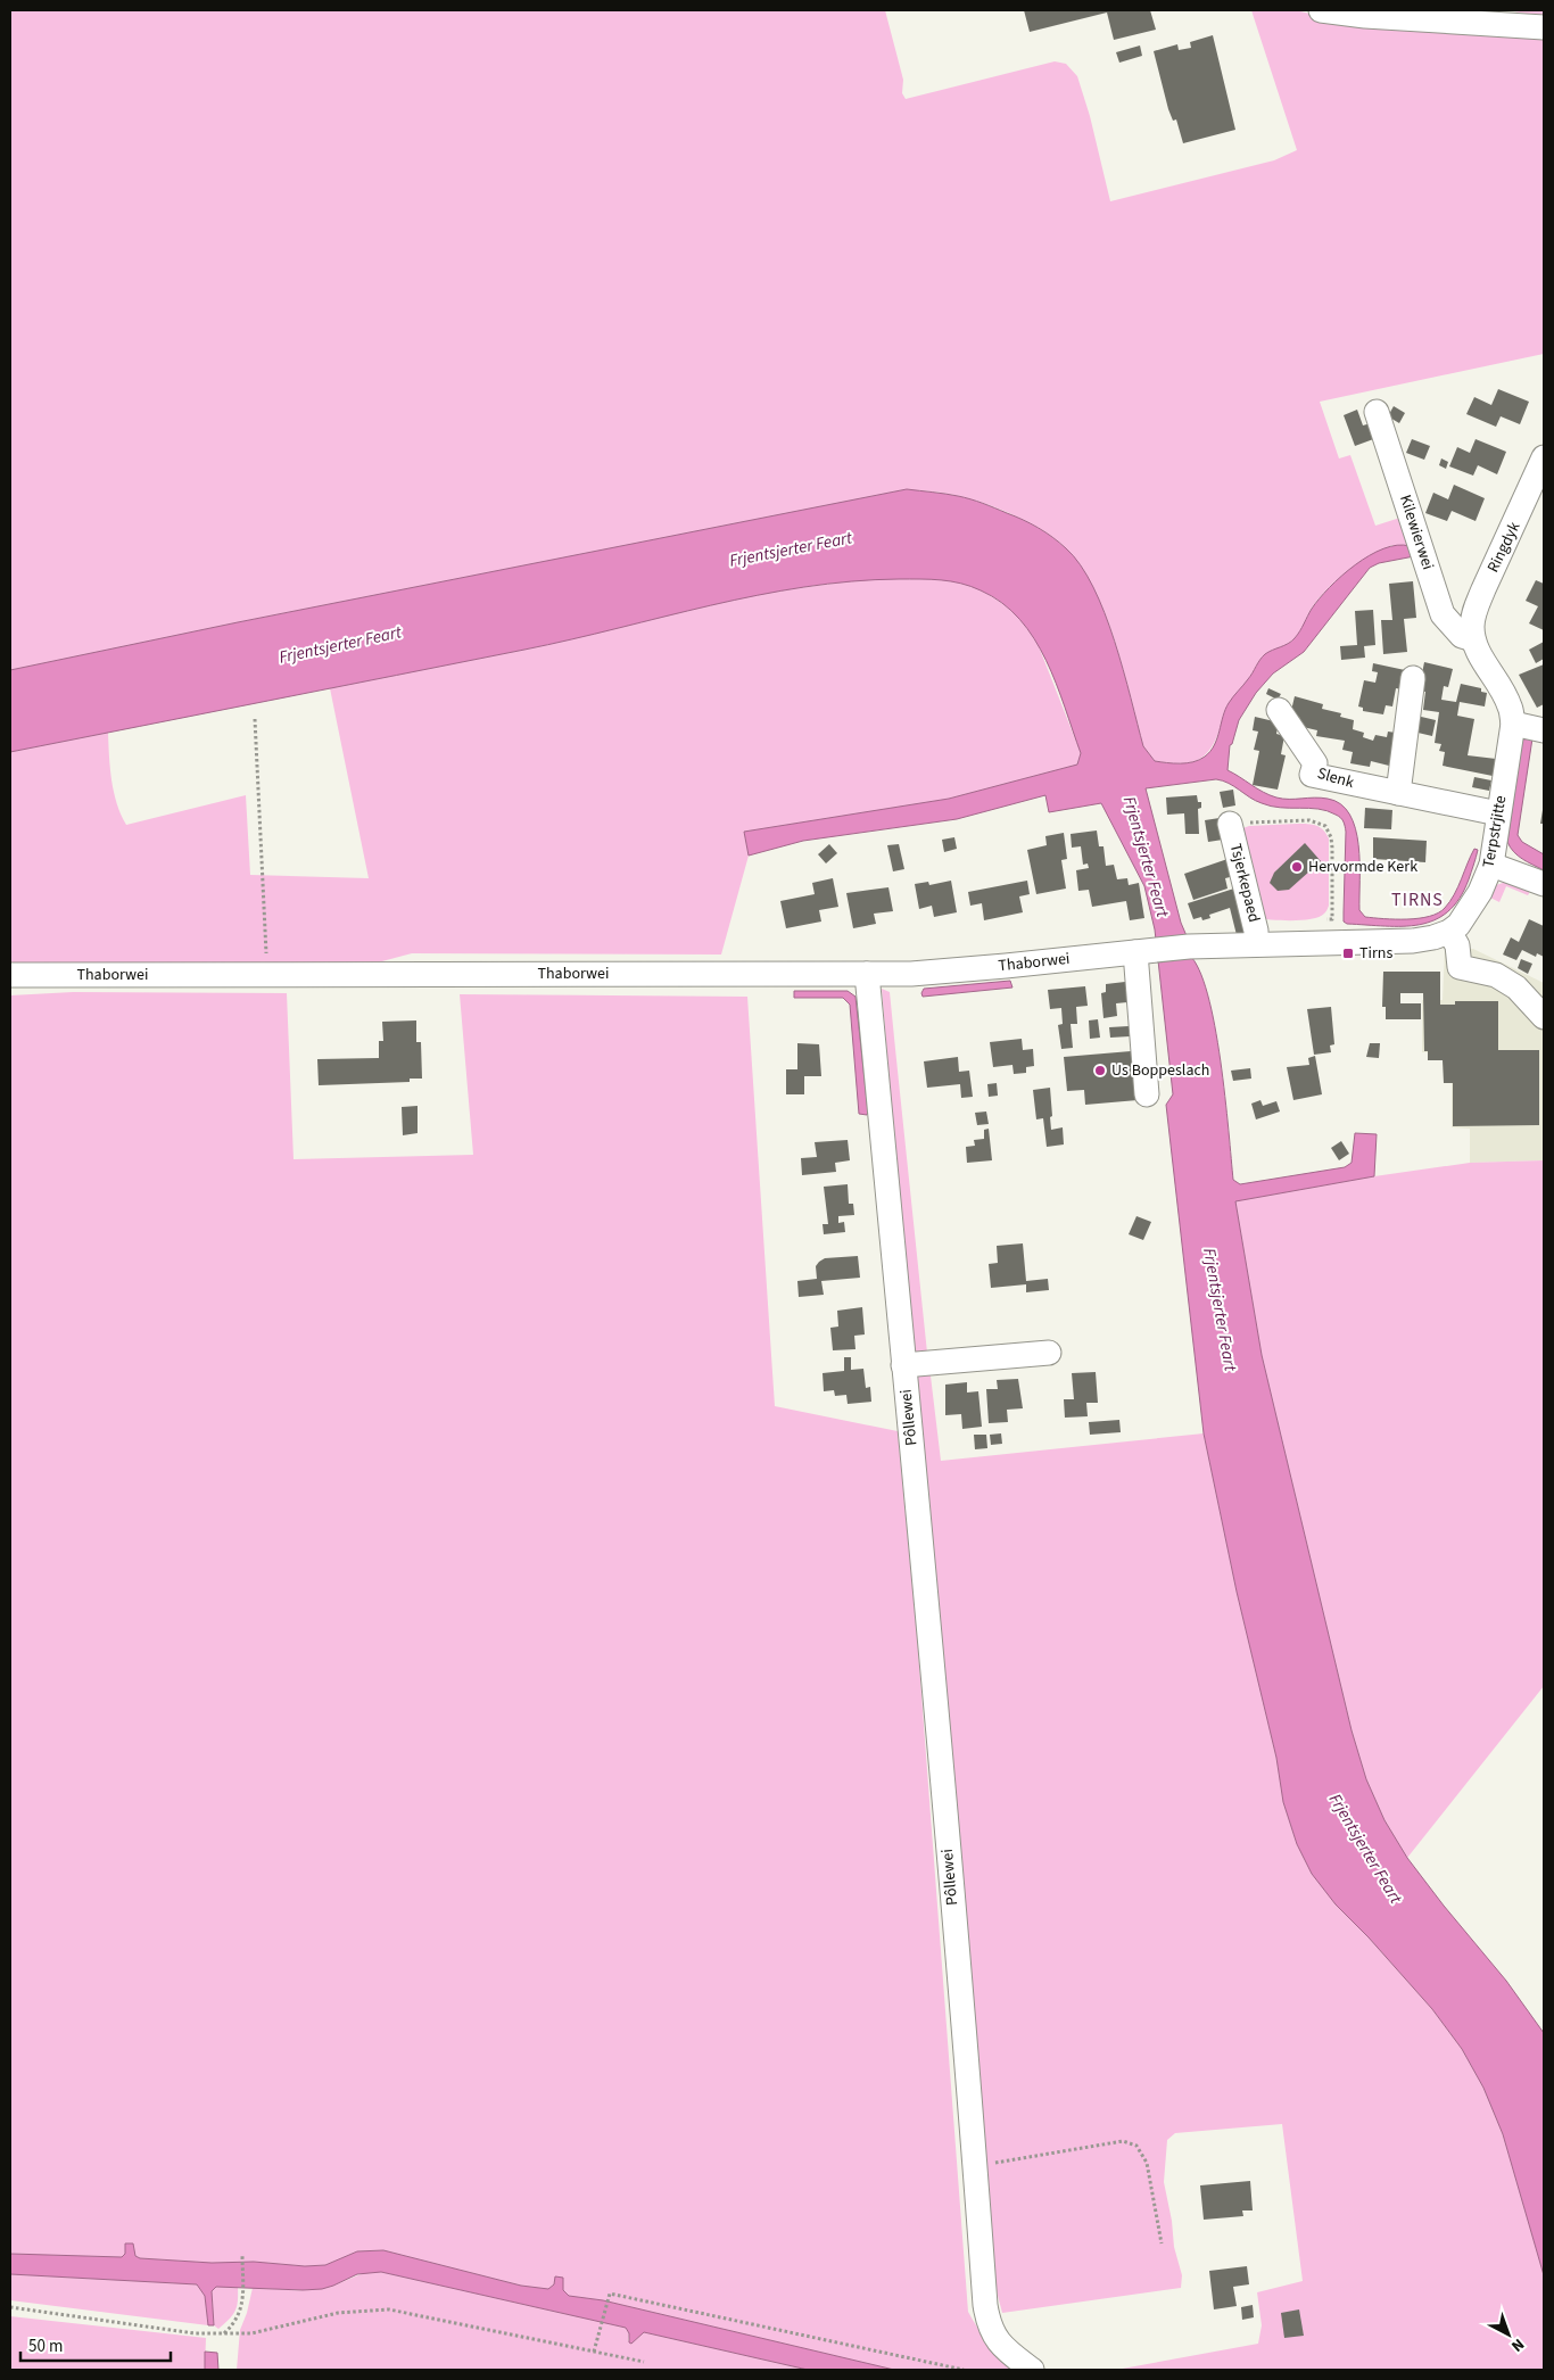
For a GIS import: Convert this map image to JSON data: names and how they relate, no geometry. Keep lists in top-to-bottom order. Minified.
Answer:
{"streets":{"street":["Kilewierwei","Ringdyk","Slenk","Terpstrjitte","Tsjerkepaed","Thaborwei","Pôllewei"]},"crossings":[["Kilewierwei","Ringdyk"],["Kilewierwei","Terpstrjitte"],["Ringdyk","Terpstrjitte"],["Slenk","Terpstrjitte"],["Tsjerkepaed","Thaborwei"],["Thaborwei","Pôllewei"]],"districts":["TIRNS"],"water":["Frjentsjerter Feart"],"places":{"other":["Hervormde Kerk","Us Boppeslach"],"transit":["Tirns"]},"scale_bar":"50 m","north":"bottom right"}
